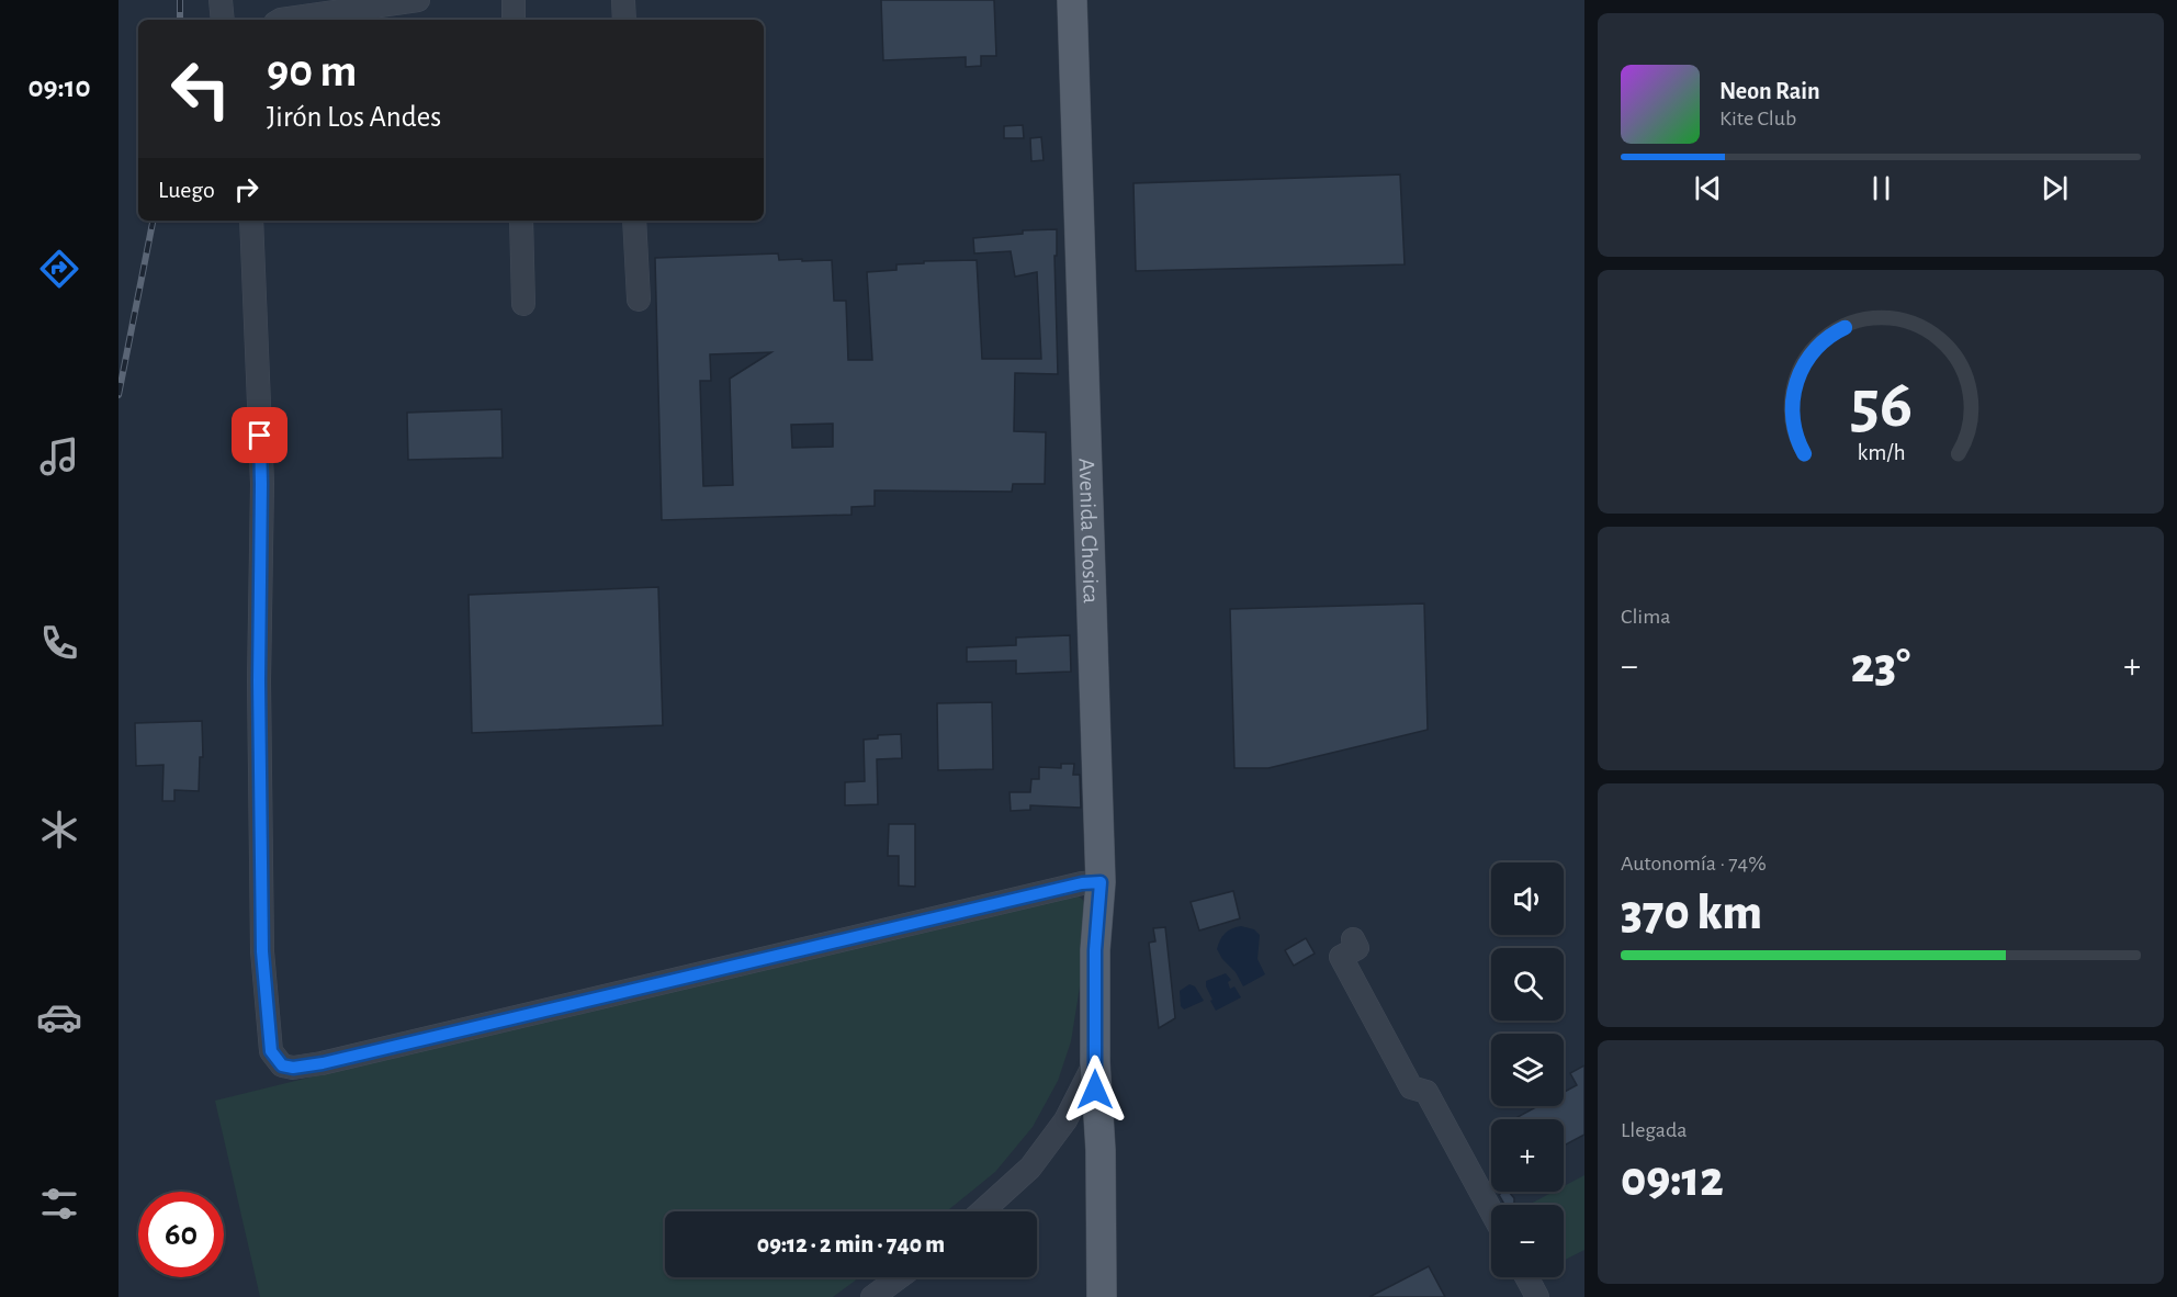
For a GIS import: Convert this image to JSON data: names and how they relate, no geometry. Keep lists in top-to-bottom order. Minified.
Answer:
{"streets":{"main road":["Avenida Chosica"]},"page":{"tabs":"09:10","turn":["90 m","Jirón Los Andes"],"song":["Neon Rain","Kite Club"],"then":"Luego","tile":["Clima",["Autonomía · 74%","370 km"],["Llegada","09:12"]],"heat":["−","23°","+"],"map_buttons":["+","−"],"limit":"60","trip":"09:12 · 2 min · 740 m","gauge":["56","km/h"]}}
